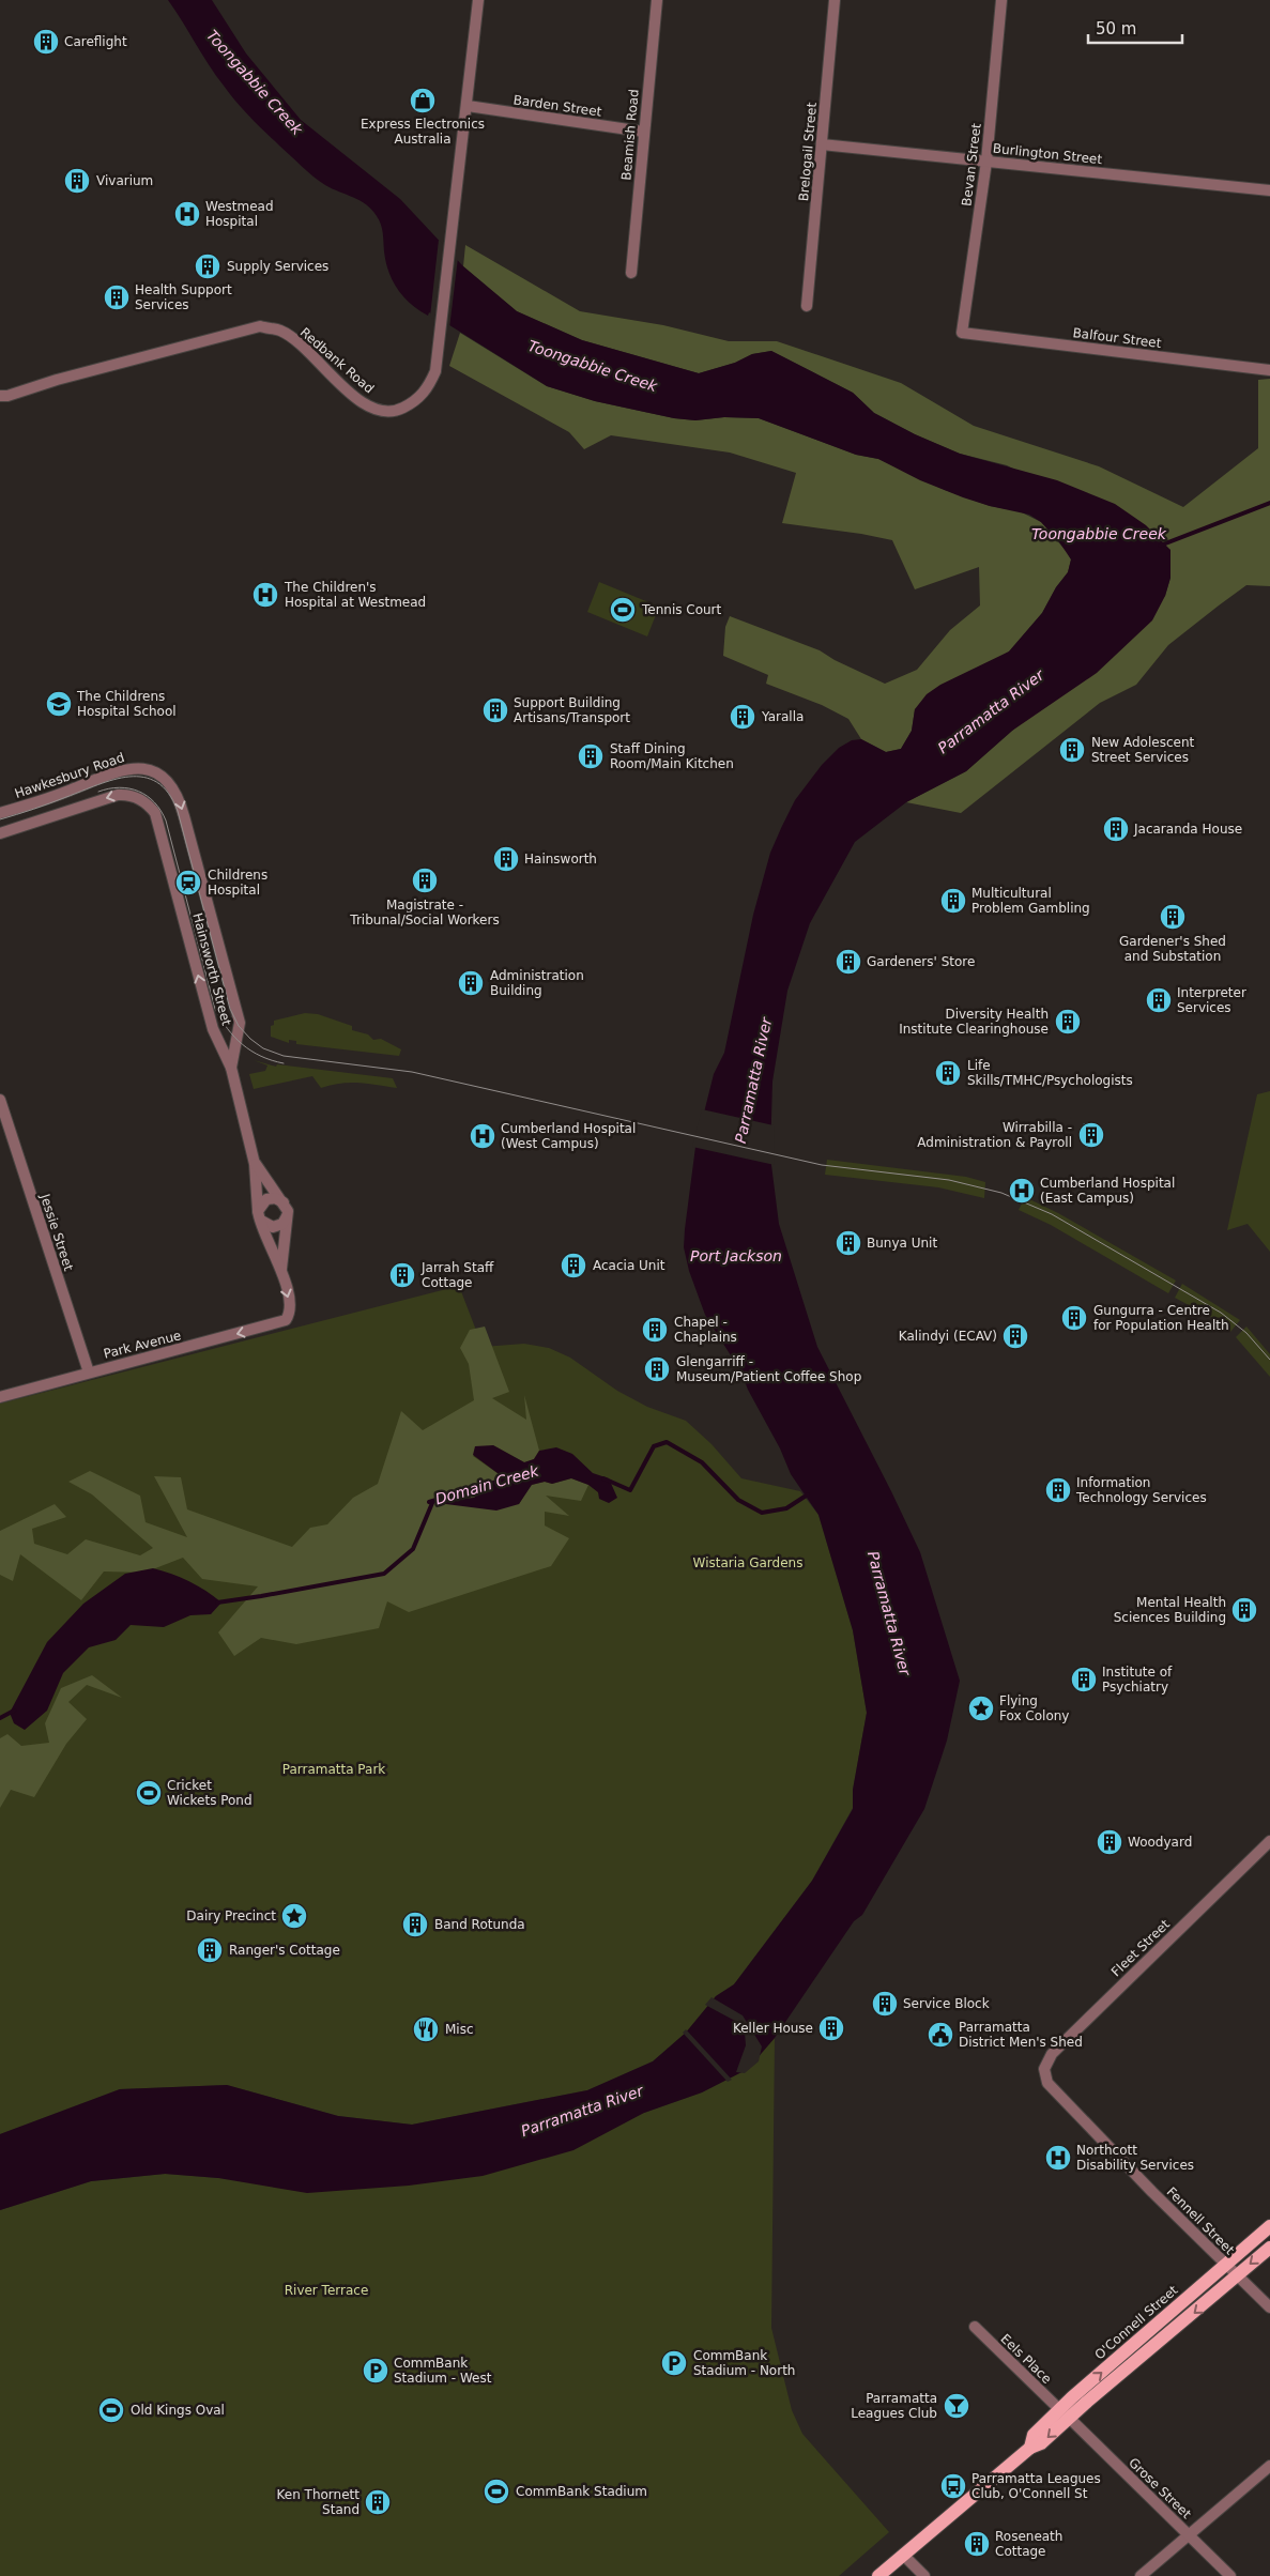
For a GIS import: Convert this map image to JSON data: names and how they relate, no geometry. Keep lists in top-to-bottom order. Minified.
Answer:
{"streets":{"main road":["O'Connell Street"],"street":["Barden Street","Beamish Road","Brelogail Street","Burlington Street","Bevan Street","Balfour Street","Redbank Road","Hawkesbury Road","Hainsworth Street","Jessie Street","Park Avenue","Fleet Street","Fennell Street","Eels Place","Grose Street"]},"crossings":[["Barden Street","Beamish Road"],["Barden Street","Redbank Road"],["Brelogail Street","Burlington Street"],["Burlington Street","Bevan Street"],["Bevan Street","Balfour Street"],["Hawkesbury Road","Hainsworth Street"],["Hainsworth Street","Park Avenue"],["Jessie Street","Park Avenue"],["Fleet Street","Fennell Street"],["Fennell Street","O'Connell Street"],["O'Connell Street","Eels Place"],["O'Connell Street","Grose Street"],["Eels Place","Grose Street"]],"one_way":["Park Avenue"],"water":["Toongabbie Creek","Parramatta River","Port Jackson","Domain Creek"],"parks":["Wistaria Gardens","Parramatta Park","River Terrace"],"places":{"building":["Careflight","Vivarium","Supply Services","Health Support Services","Support Building Artisans/Transport","Yaralla","New Adolescent Street Services","Staff Dining Room/Main Kitchen","Jacaranda House","Hainsworth","Magistrate - Tribunal/Social Workers","Multicultural Problem Gambling","Gardener's Shed and Substation","Gardeners' Store","Administration Building","Interpreter Services","Diversity Health Institute Clearinghouse","Life Skills/TMHC/Psychologists","Wirrabilla - Administration & Payroll","Bunya Unit","Acacia Unit","Jarrah Staff Cottage","Gungurra - Centre for Population Health","Chapel - Chaplains","Kalindyi (ECAV)","Glengarriff - Museum/Patient Coffee Shop","Information Technology Services","Mental Health Sciences Building","Institute of Psychiatry","Woodyard","Band Rotunda","Ranger's Cottage","Service Block","Keller House","Ken Thornett Stand","Roseneath Cottage"],"shop":["Express Electronics Australia"],"hospital":["Westmead Hospital","The Children's Hospital at Westmead","Cumberland Hospital (West Campus)","Cumberland Hospital (East Campus)","Northcott Disability Services"],"sports":["Tennis Court","Cricket Wickets Pond","Old Kings Oval","CommBank Stadium"],"school or university":["The Childrens Hospital School"],"station":["Childrens Hospital"],"place":["Flying Fox Colony","Dairy Precinct"],"restaurant":["Misc"],"public building":["Parramatta District Men's Shed"],"parking":["CommBank Stadium - North","CommBank Stadium - West"],"bar":["Parramatta Leagues Club"],"bus stop":["Parramatta Leagues Club, O'Connell St"]},"scale_bar":"50 m"}
